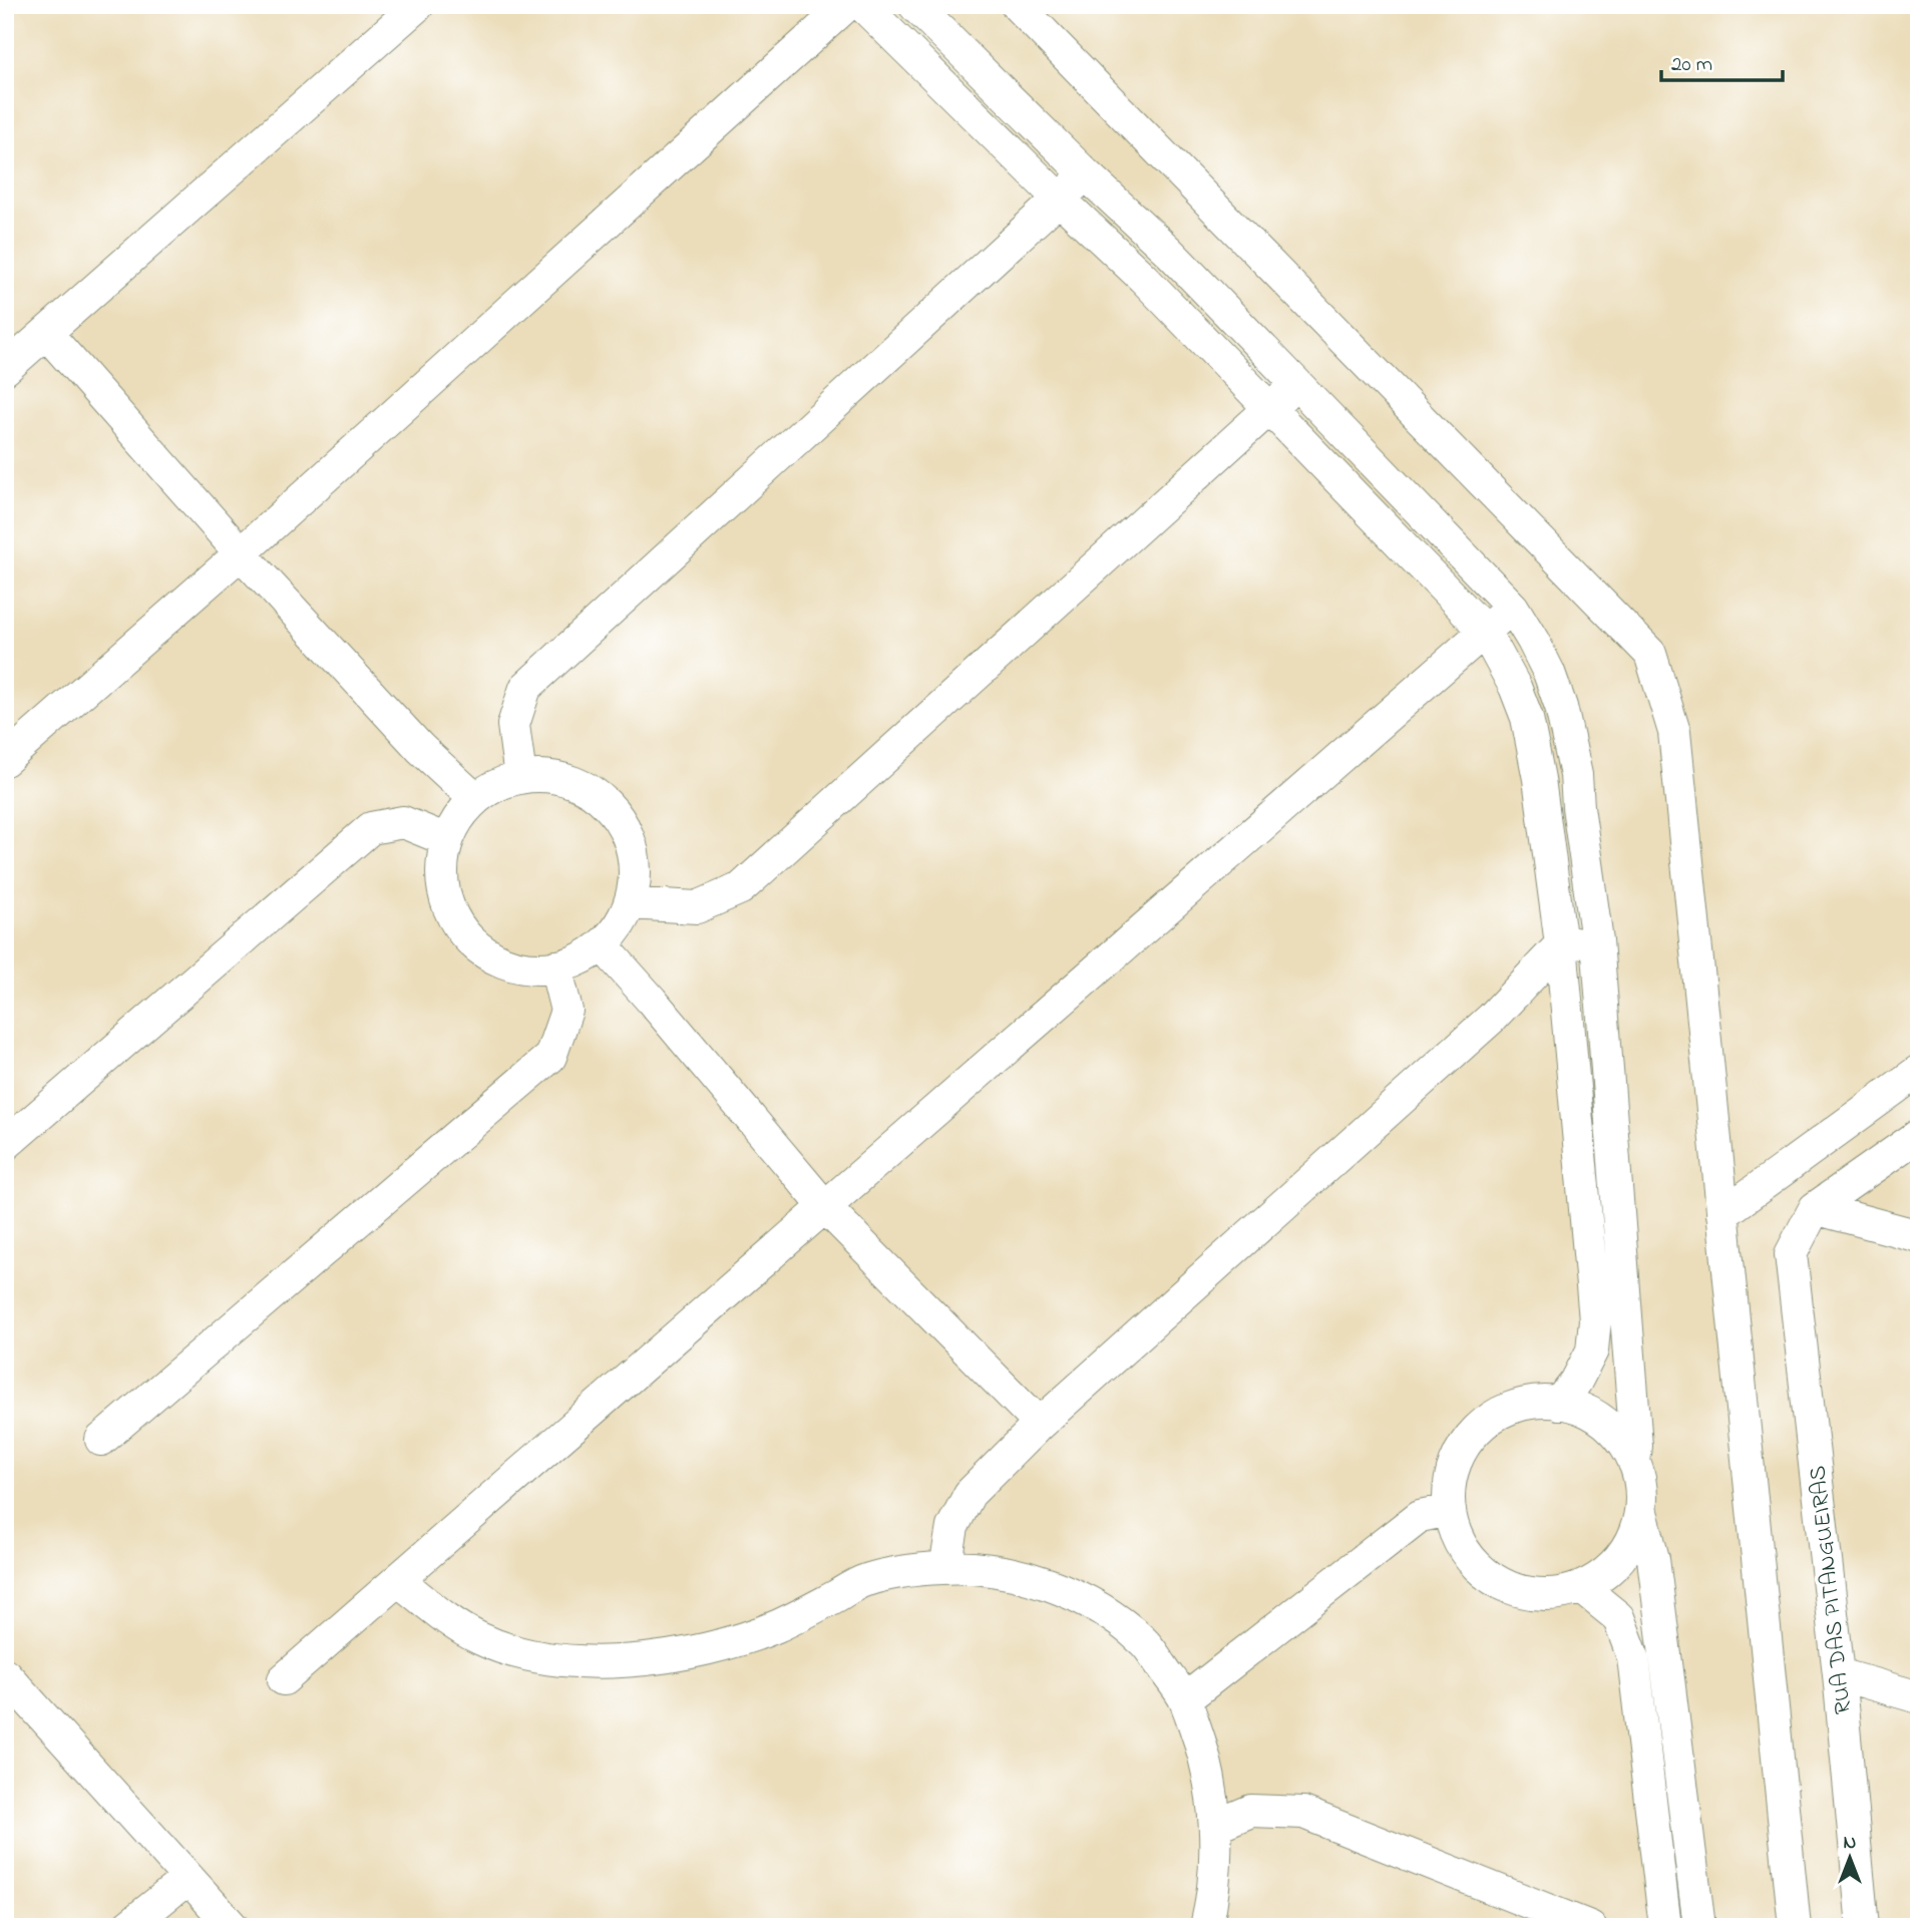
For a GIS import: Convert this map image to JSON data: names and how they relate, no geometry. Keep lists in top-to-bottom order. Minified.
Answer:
{"streets":{"street":["RUA DAS PITANGUEIRAS"]},"scale_bar":"20 m","north":"top"}
